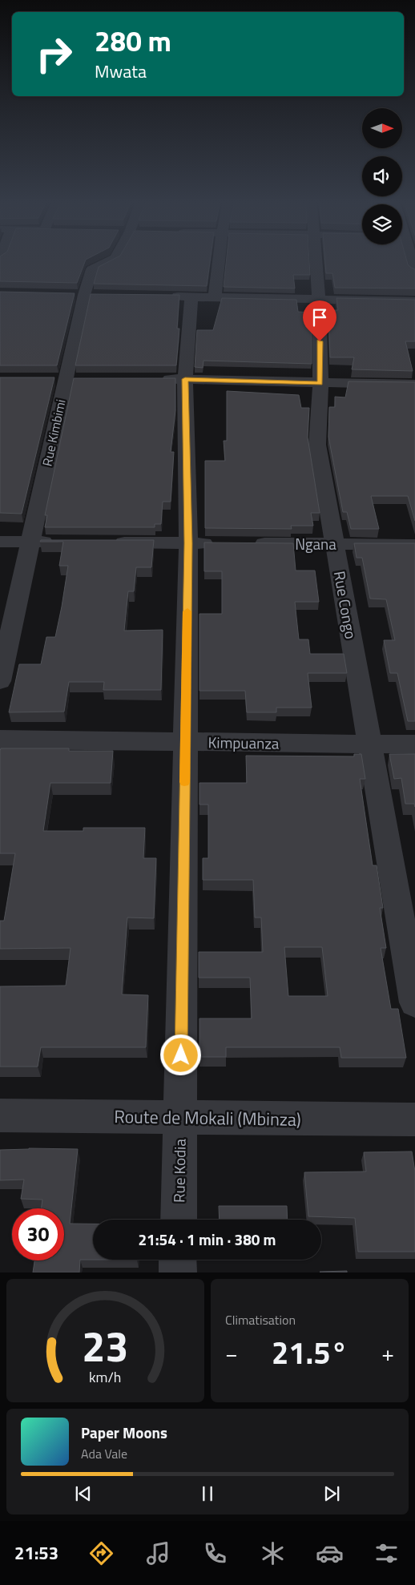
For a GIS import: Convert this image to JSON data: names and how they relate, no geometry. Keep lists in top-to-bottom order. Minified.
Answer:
{"streets":{"street":["Rue Kimbimi","Ngana","Rue Congo","Kimpuanza","Route de Mokali (Mbinza)","Rue Kodia"]},"crossings":[["Ngana","Rue Congo"],["Rue Congo","Kimpuanza"],["Kimpuanza","Rue Kodia"],["Route de Mokali (Mbinza)","Rue Kodia"]],"north":"right","page":{"turn":["280 m","Mwata"],"limit":"30","trip":"21:54 · 1 min · 380 m","tile":"Climatisation","heat":["−","21.5°","+"],"song":["Paper Moons","Ada Vale"],"tabs":"21:53","gauge":["23","km/h"]}}
